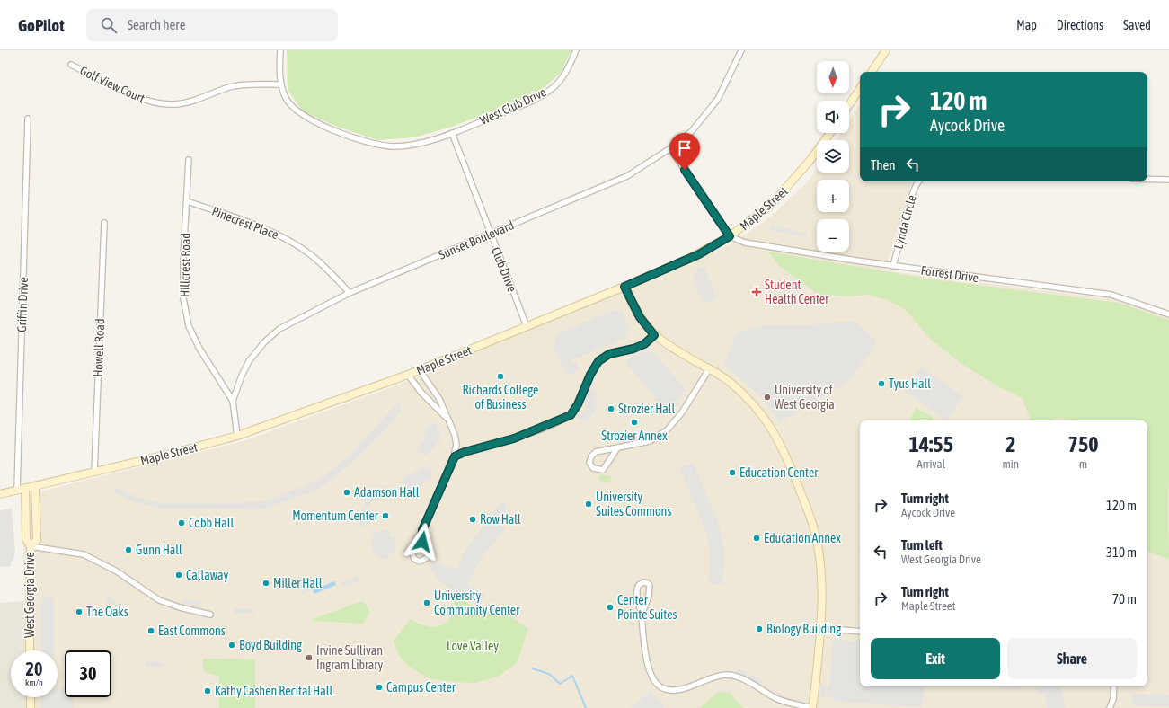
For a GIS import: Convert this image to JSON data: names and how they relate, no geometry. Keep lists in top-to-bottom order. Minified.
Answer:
{"streets":{"main road":["Maple Street","West Georgia Drive"],"street":["Golf View Court","West Club Drive","Lynda Circle","Pinecrest Place","Sunset Boulevard","Hillcrest Road","Club Drive","Forrest Drive","Griffin Drive","Howell Road"]},"crossings":[["Golf View Court","West Club Drive"],["West Club Drive","Club Drive"],["Maple Street","Sunset Boulevard"],["Maple Street","Club Drive"],["Maple Street","Forrest Drive"],["Maple Street","Griffin Drive"],["Maple Street","Howell Road"],["Maple Street","West Georgia Drive"],["Lynda Circle","Forrest Drive"],["Pinecrest Place","Sunset Boulevard"],["Pinecrest Place","Hillcrest Road"],["Sunset Boulevard","Hillcrest Road"],["Sunset Boulevard","Club Drive"]],"parks":["Love Valley"],"places":{"health":["Student Health Center"],"other":["Richards College of Business","Tyus Hall","University of West Georgia","Strozier Hall","Strozier Annex","Education Center","Adamson Hall","University Suites Commons","Momentum Center","Row Hall","Cobb Hall","Education Annex","Gunn Hall","Callaway","Miller Hall","University Community Center","Center Pointe Suites","The Oaks","Biology Building","East Commons","Boyd Building","Irvine Sullivan Ingram Library","Campus Center","Kathy Cashen Recital Hall"]},"north":"bottom","page":{"header":"GoPilot","search":"Search here","nav":["Map","Directions","Saved"],"map_buttons":["+","−"],"turn":["120 m","Aycock Drive"],"then":"Then","eta":["14:55","Arrival","2","min","750","m"],"list":[{"name":"Turn right","note":"Aycock Drive","value":"120 m"},{"name":"Turn left","note":"West Georgia Drive","value":"310 m"},{"name":"Turn right","note":"Maple Street","value":"70 m"}],"buttons":["Exit","Share"],"speed":"20 km/h","limit":"30"}}
